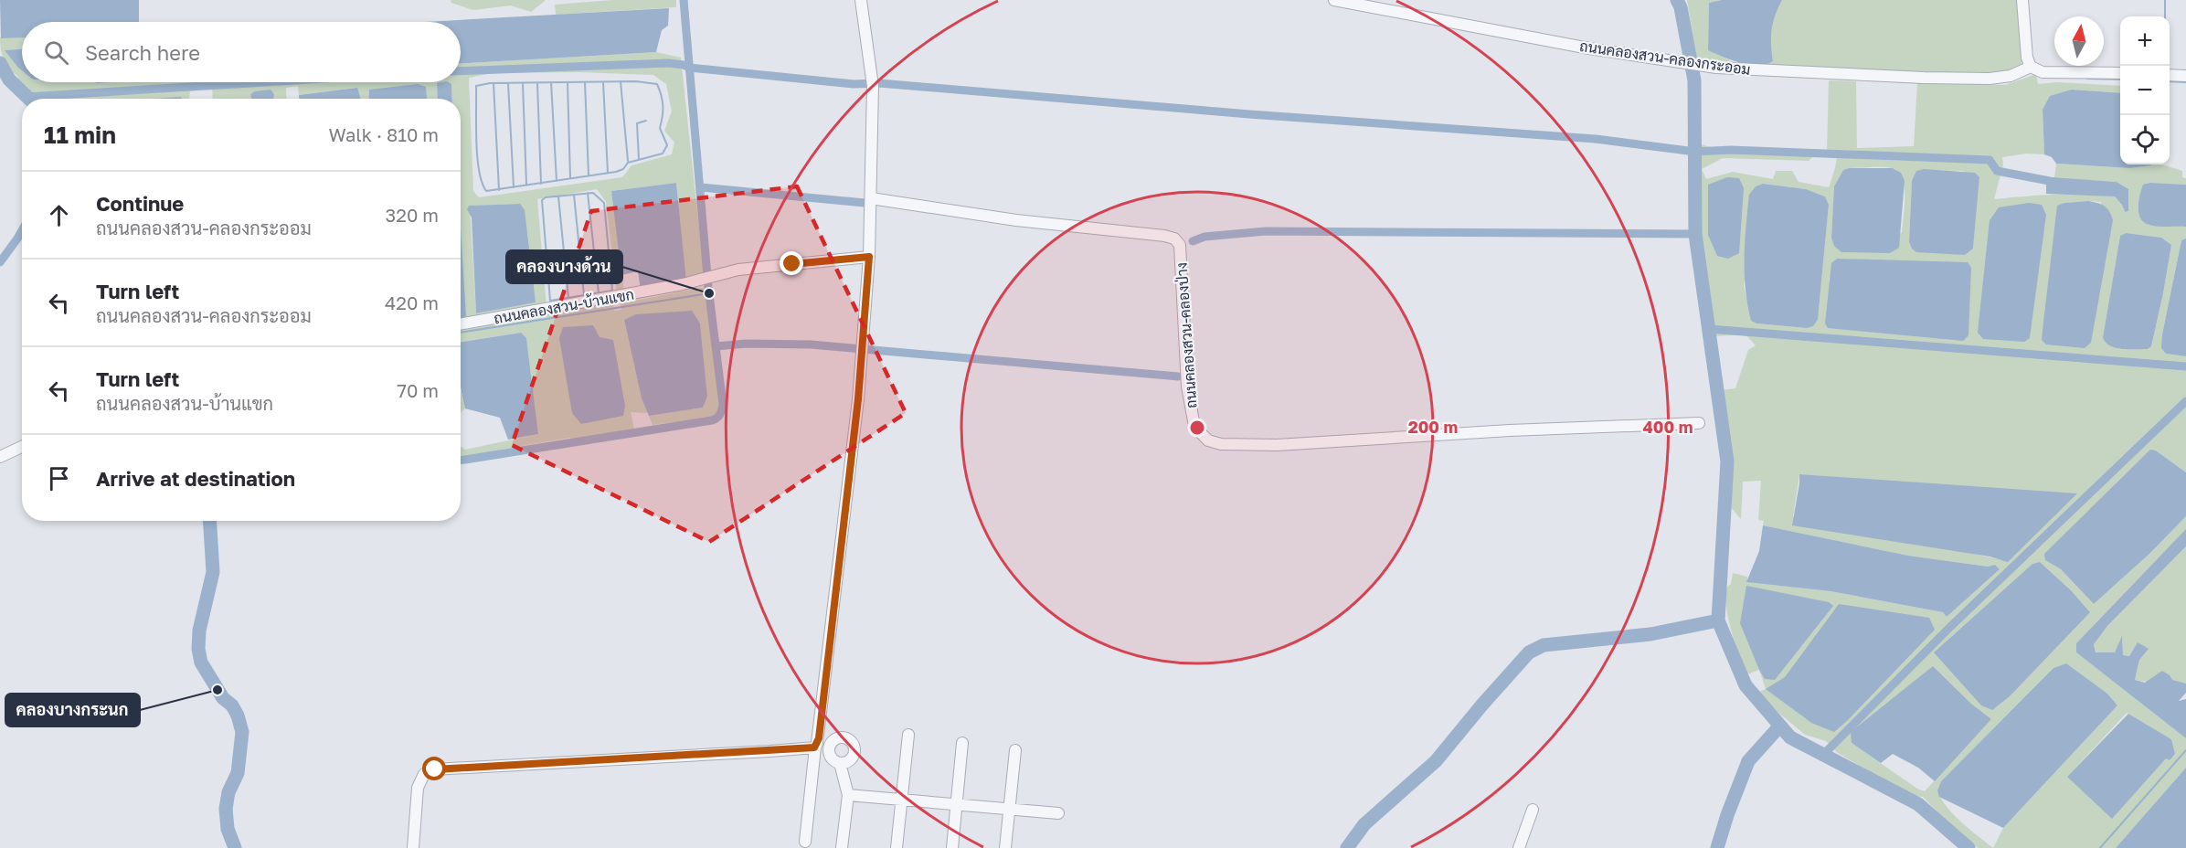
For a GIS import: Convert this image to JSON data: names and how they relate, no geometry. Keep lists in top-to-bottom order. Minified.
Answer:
{"streets":{"street":["ถนนคลองสวน-คลองกระออม","ถนนคลองสวน-บ้านแขก","ถนนคลองสวน-คลองป่าง"]},"places":["คลองบางด้วน","คลองบางกระนก"],"north":"top","page":{"map_buttons":["+","−"],"search":"Search here","heading":["11 min","Walk · 810 m"],"list":[["Continue","ถนนคลองสวน-คลองกระออม","320 m"],["Turn left","ถนนคลองสวน-คลองกระออม","420 m"],["Turn left","ถนนคลองสวน-บ้านแขก","70 m"],"Arrive at destination"]},"rings":["200 m","400 m"]}
